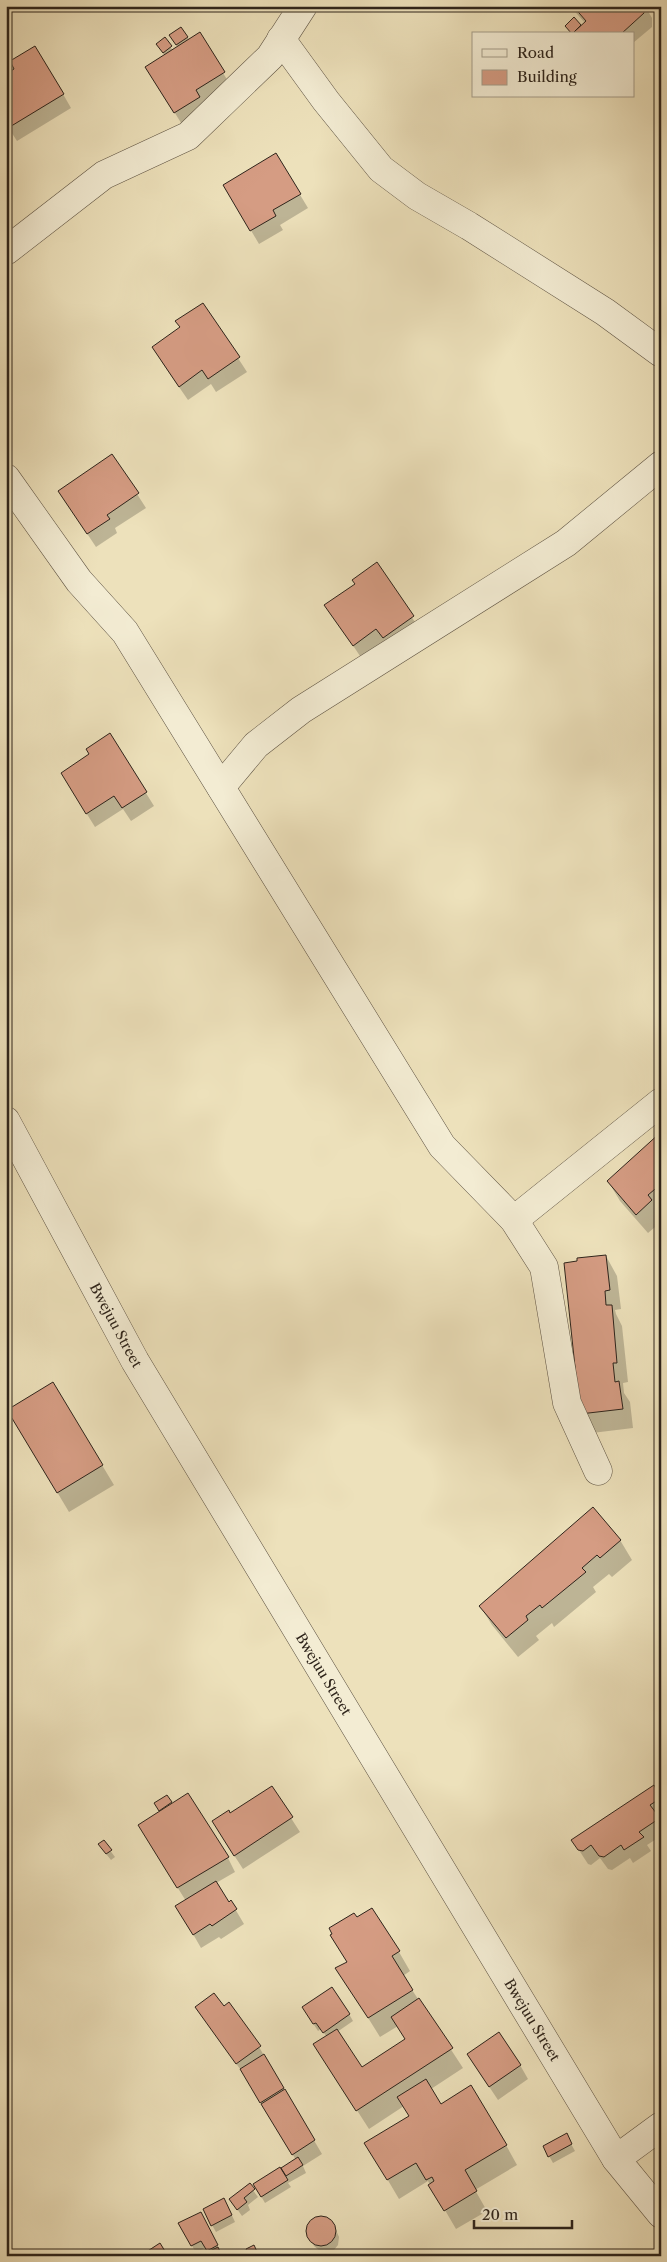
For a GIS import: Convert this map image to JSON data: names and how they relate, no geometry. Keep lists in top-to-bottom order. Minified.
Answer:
{"streets":{"street":["Bwejuu Street"]},"legend":["Road","Building"],"scale_bar":"20 m"}
